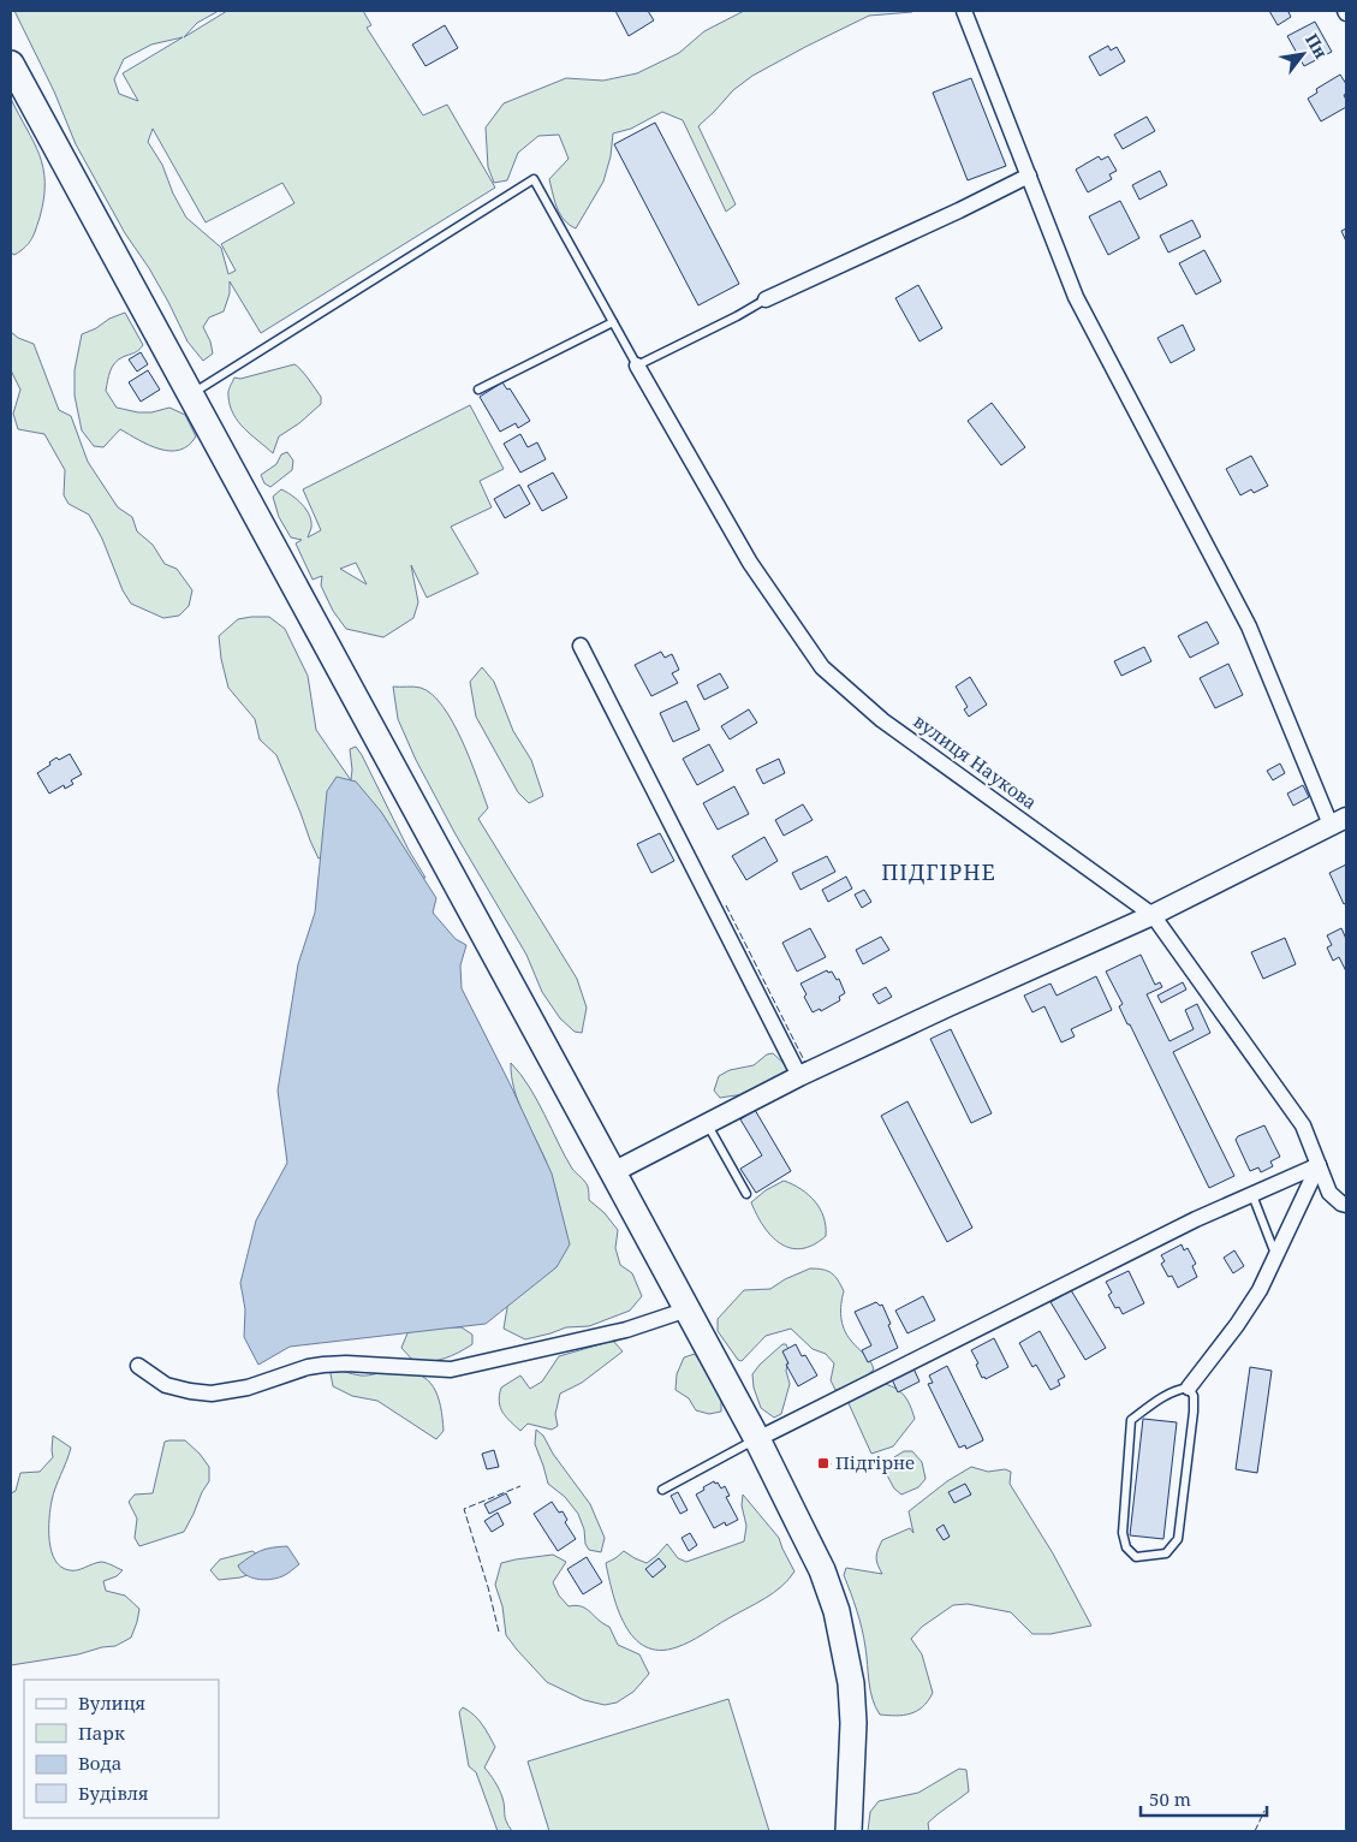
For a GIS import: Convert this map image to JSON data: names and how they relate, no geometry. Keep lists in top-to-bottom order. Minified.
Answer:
{"streets":{"street":["вулиця Наукова"]},"districts":["ПІДГІРНЕ"],"places":{"transit":["Підгірне"]},"legend":["Вулиця","Парк","Вода","Будівля"],"scale_bar":"50 m","north":"top right"}
